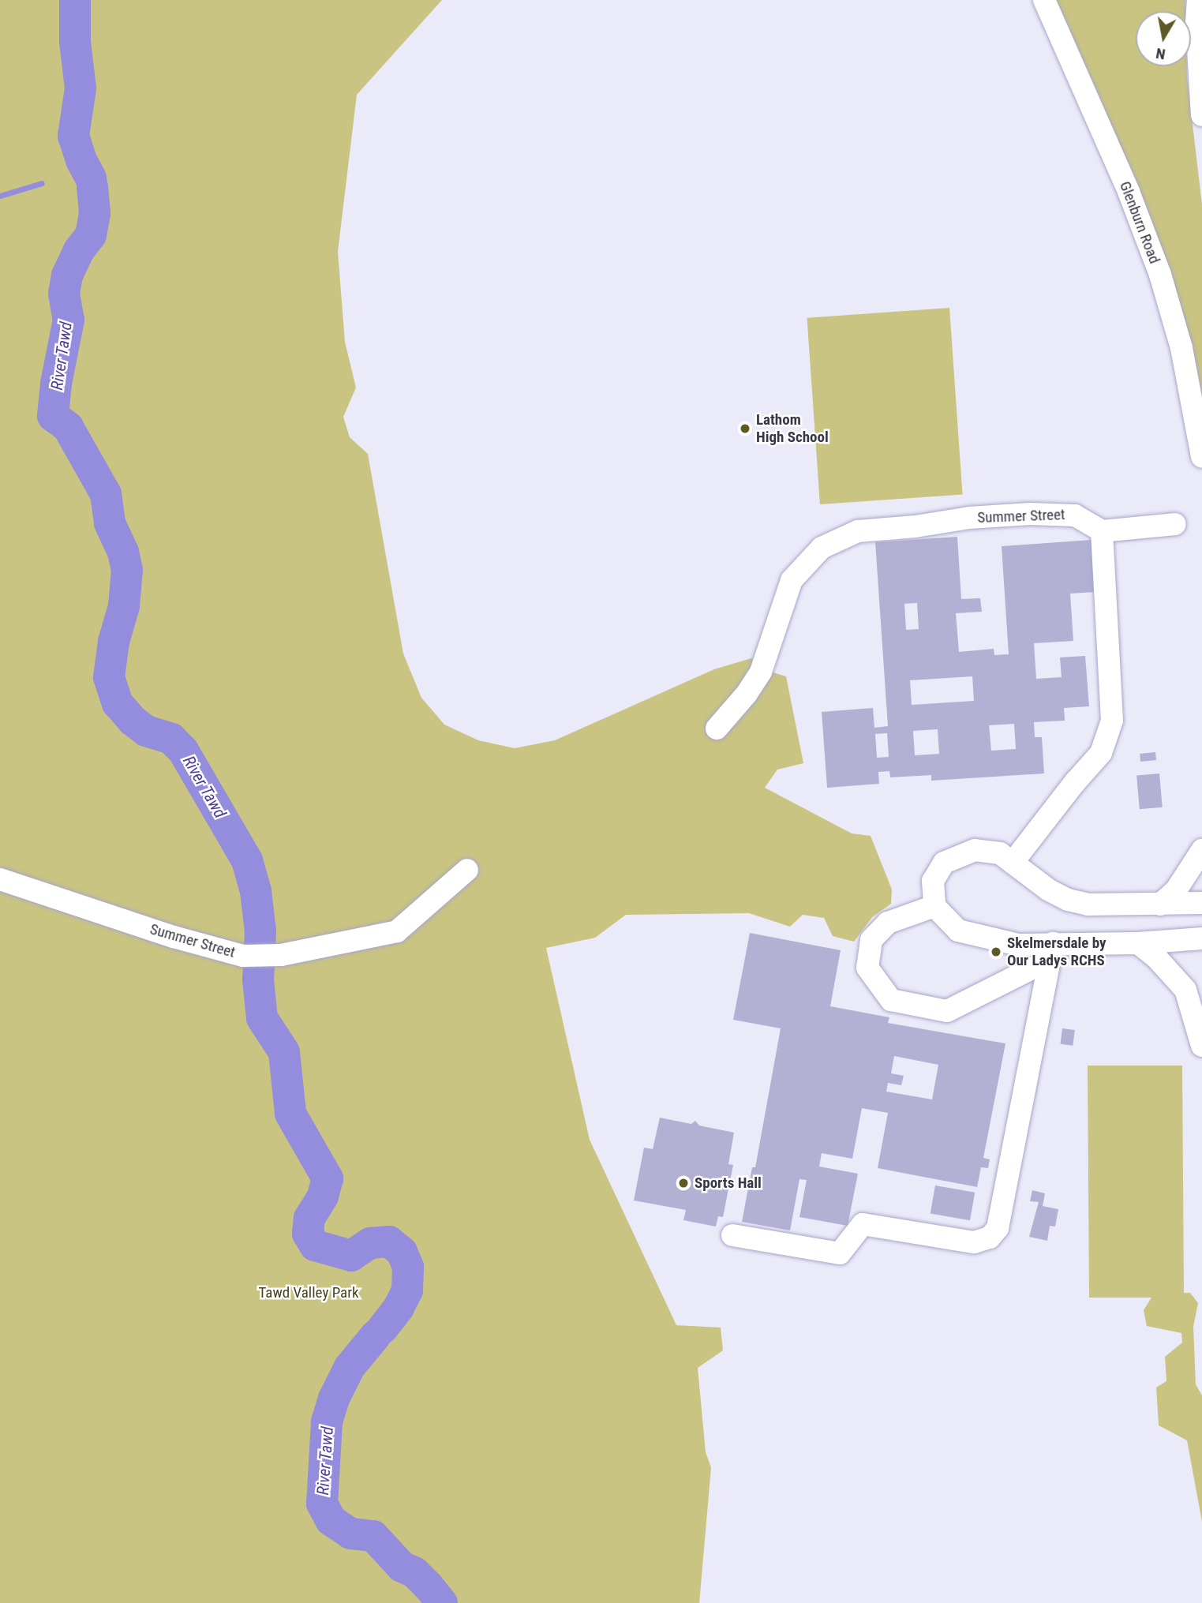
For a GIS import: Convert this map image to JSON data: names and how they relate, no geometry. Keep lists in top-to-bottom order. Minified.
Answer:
{"streets":{"street":["Glenburn Road","Summer Street"]},"water":["River Tawd"],"parks":["Tawd Valley Park"],"places":["Lathom High School","Skelmersdale by Our Ladys RCHS","Sports Hall"],"north":"bottom"}
